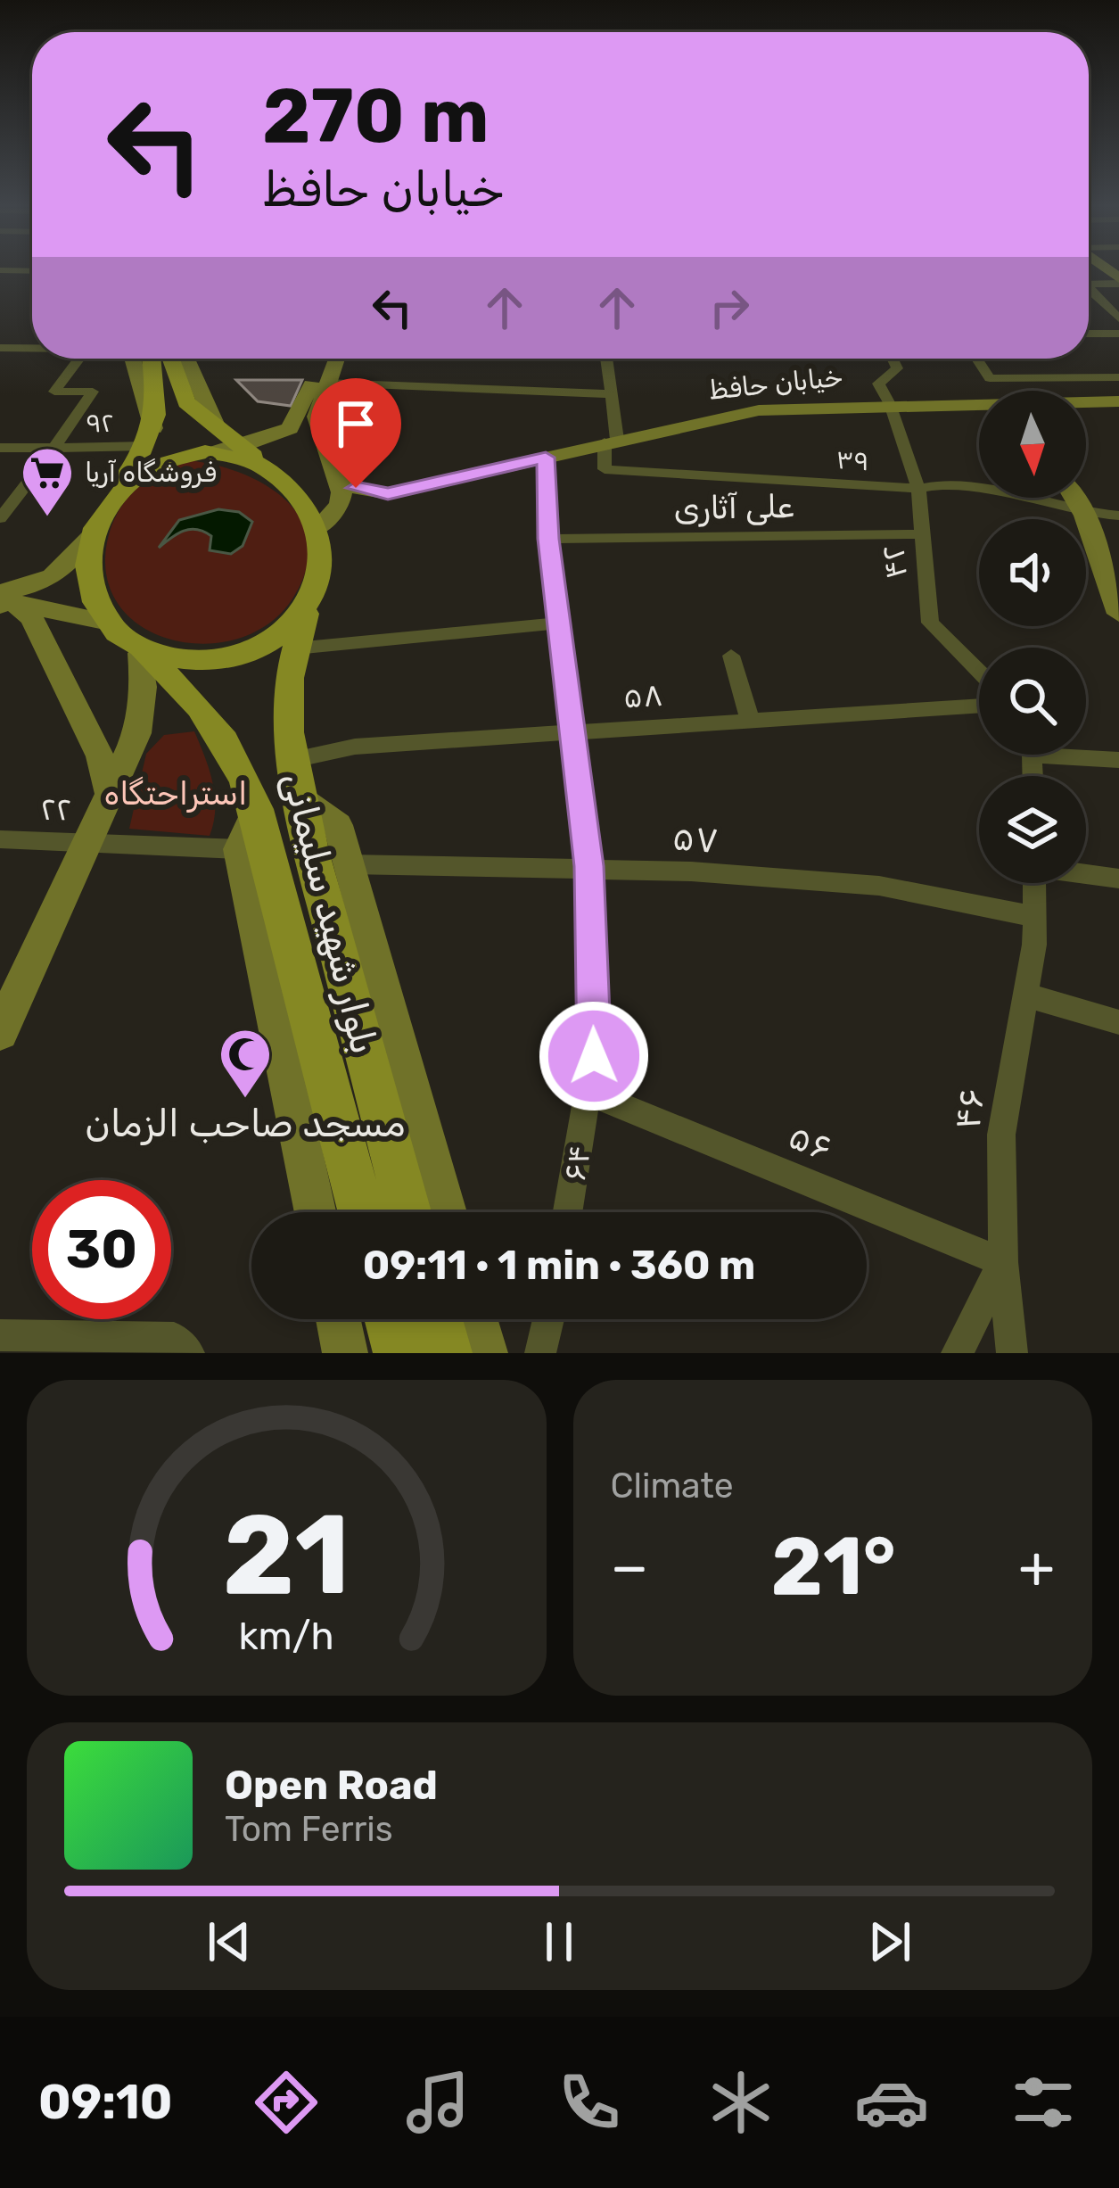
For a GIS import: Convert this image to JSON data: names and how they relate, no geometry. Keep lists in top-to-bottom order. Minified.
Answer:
{"streets":{"main road":["خیابان حافظ","بلوار شهید سلیمانی"],"street":["۹۲","۳۹","علی آثاری","۴۲","۵۸","۲۲","۵۷","۴۶","۵۶","۶۴"]},"crossings":[["خیابان حافظ","۳۹"],["خیابان حافظ","۴۲"],["خیابان حافظ","بلوار شهید سلیمانی"],["خیابان حافظ","۶۴"],["۳۹","۴۲"],["علی آثاری","۴۲"],["علی آثاری","۶۴"],["۵۸","بلوار شهید سلیمانی"],["۵۸","۶۴"],["۵۷","۴۶"],["۵۷","۶۴"],["۴۶","۵۶"],["۵۶","۶۴"]],"parks":["استراحتگاه"],"places":{"supermarket":["فروشگاه آریا"],"mosque":["مسجد صاحب الزمان"]},"north":"bottom","page":{"turn":["270 m","خیابان حافظ"],"limit":"30","trip":"09:11 · 1 min · 360 m","tile":"Climate","heat":["−","21°","+"],"song":["Open Road","Tom Ferris"],"tabs":"09:10","gauge":["21","km/h"]}}
